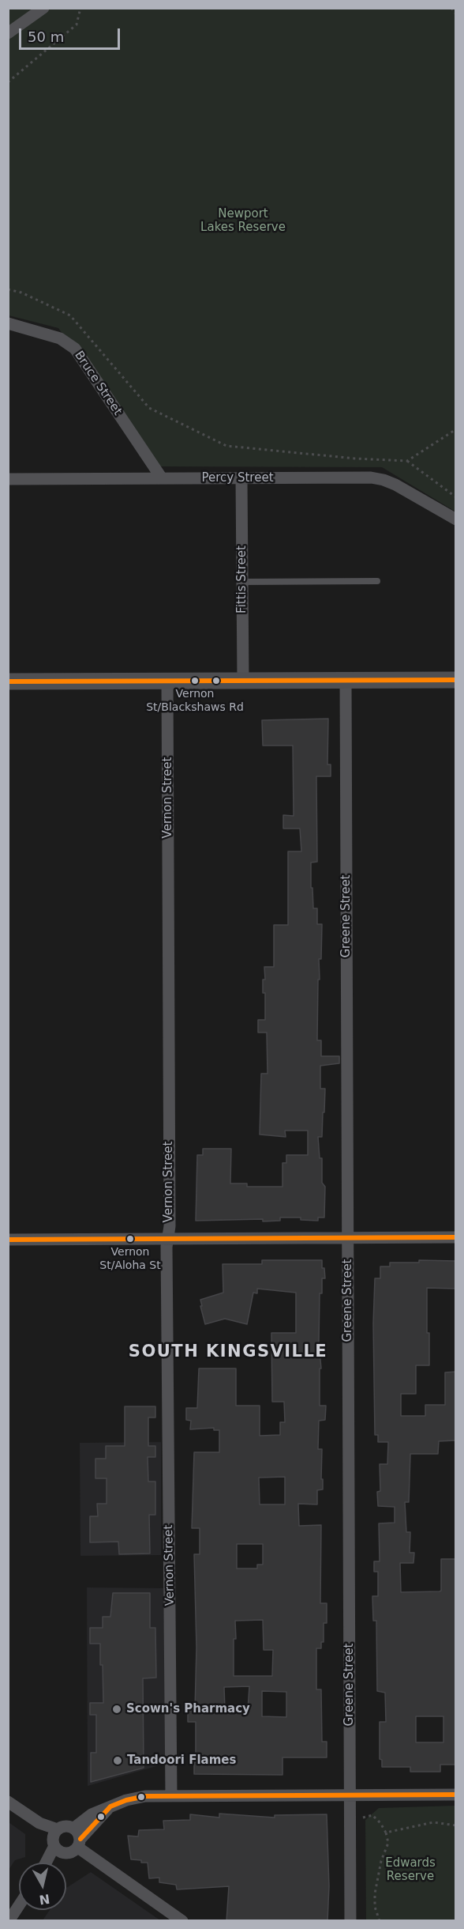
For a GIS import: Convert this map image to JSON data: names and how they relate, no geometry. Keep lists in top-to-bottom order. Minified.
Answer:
{"streets":{"street":["Bruce Street","Percy Street","Fittis Street","Vernon Street","Greene Street"]},"crossings":[["Bruce Street","Percy Street"],["Percy Street","Fittis Street"]],"districts":["SOUTH KINGSVILLE"],"parks":["Newport Lakes Reserve","Edwards Reserve"],"places":["Vernon St/Blackshaws Rd","Vernon St/Aloha St","Scown's Pharmacy","Tandoori Flames"],"scale_bar":"50 m","north":"bottom"}
